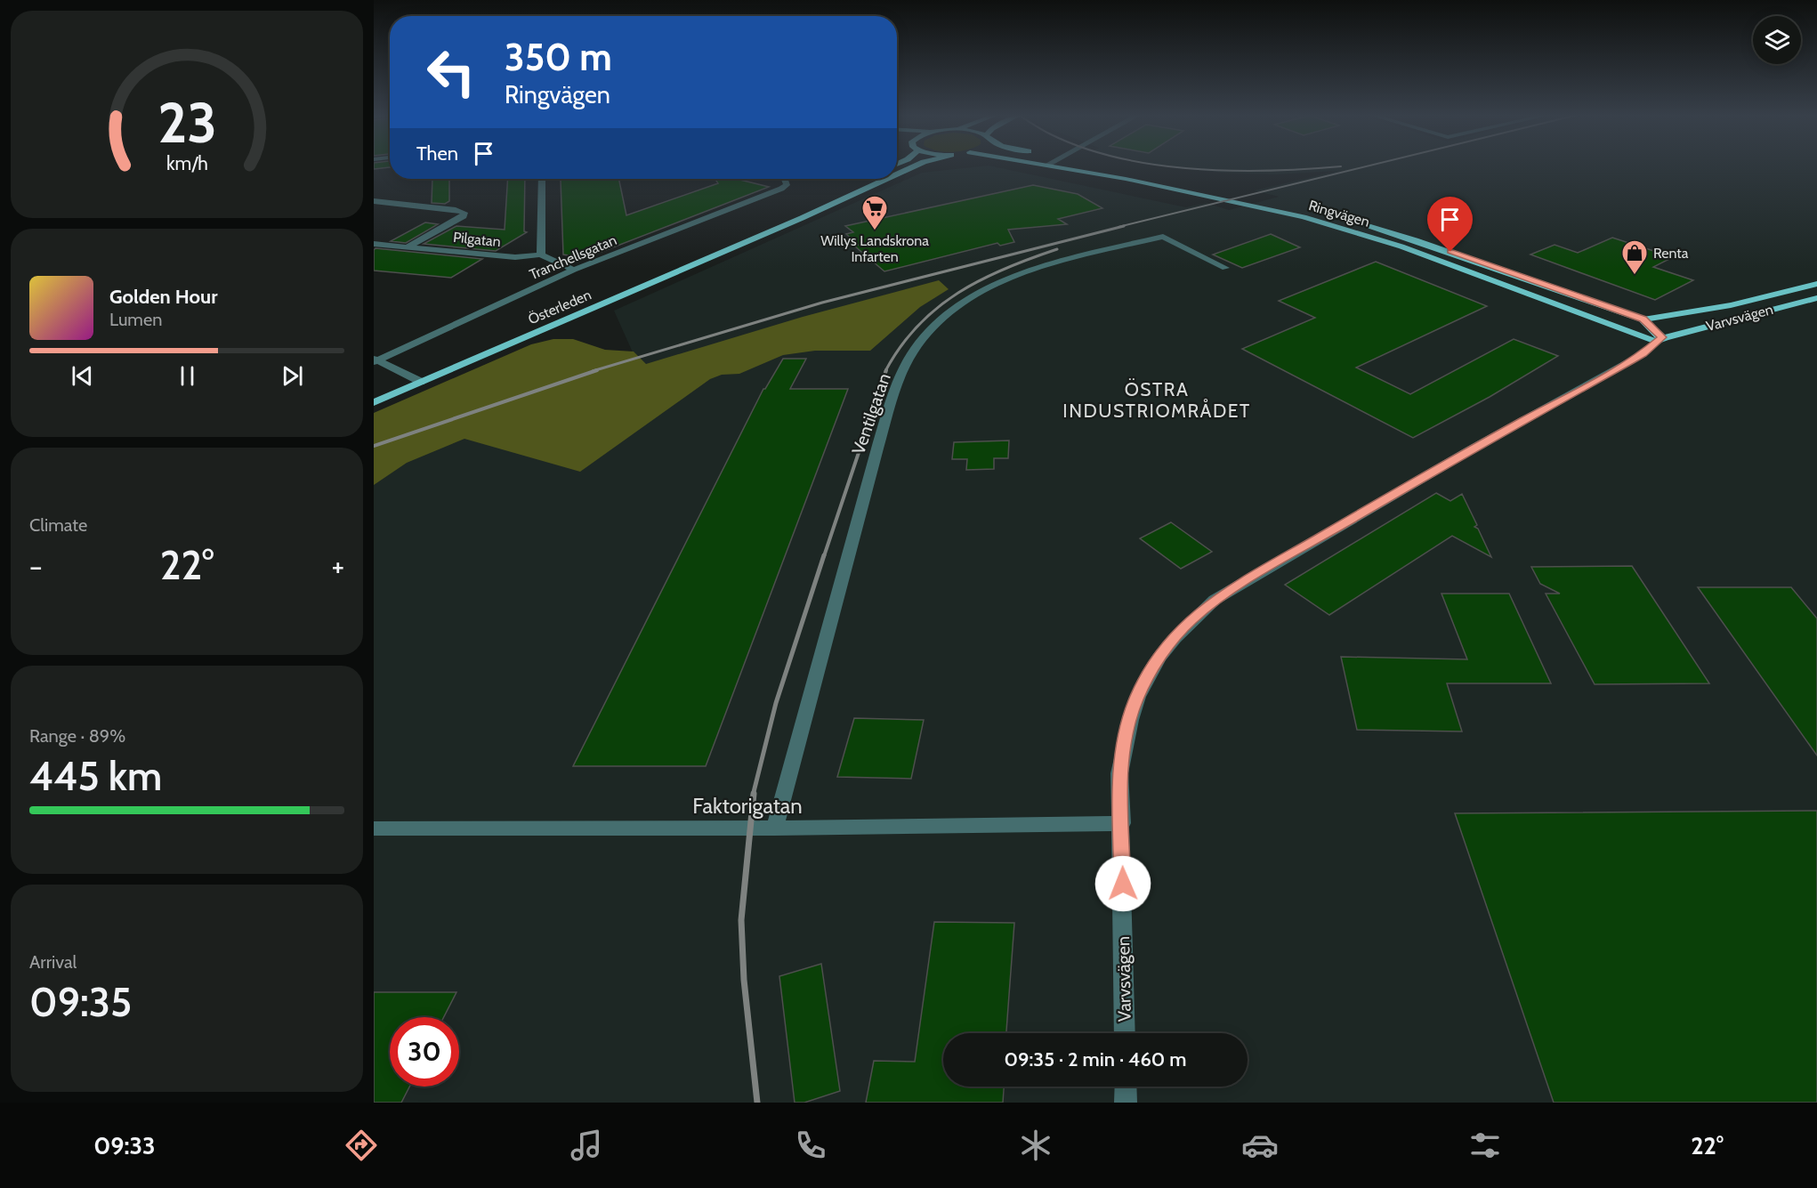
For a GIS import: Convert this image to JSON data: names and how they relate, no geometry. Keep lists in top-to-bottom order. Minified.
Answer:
{"streets":{"main road":["Ringvägen","Österleden","Varvsvägen"],"street":["Pilgatan","Tranchellsgatan","Ventilgatan","Faktorigatan"]},"crossings":[["Ringvägen","Varvsvägen"],["Varvsvägen","Faktorigatan"],["Ventilgatan","Faktorigatan"]],"districts":["ÖSTRA INDUSTRIOMRÅDET"],"places":{"supermarket":["Willys Landskrona Infarten"],"shop":["Renta"]},"page":{"turn":["350 m","Ringvägen"],"then":"Then","song":["Golden Hour","Lumen"],"tile":["Climate",["Range · 89%","445 km"],["Arrival","09:35"]],"heat":["−","22°","+"],"limit":"30","trip":"09:35 · 2 min · 460 m","tabs":["09:33","22°"],"gauge":["23","km/h"]}}
